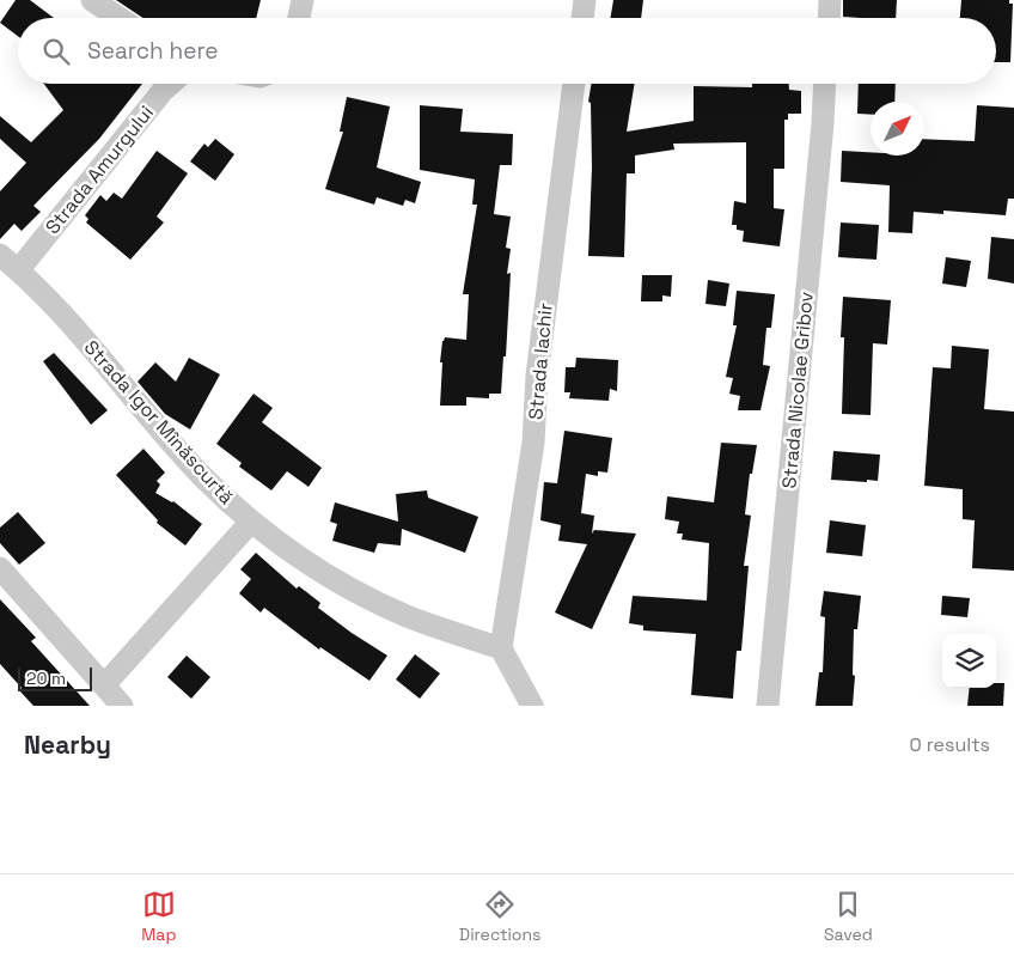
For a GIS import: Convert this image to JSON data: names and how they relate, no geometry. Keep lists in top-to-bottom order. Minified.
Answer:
{"streets":{"street":["Strada Amurgului","Strada Iachir","Strada Nicolae Gribov","Strada Igor Mînăscurtă"]},"crossings":[["Strada Amurgului","Strada Igor Mînăscurtă"],["Strada Iachir","Strada Igor Mînăscurtă"]],"scale_bar":"20 m","north":"top right","page":{"search":"Search here","scale":"20 m","heading":["Nearby","0 results"],"nav":["Map","Directions","Saved"]}}
